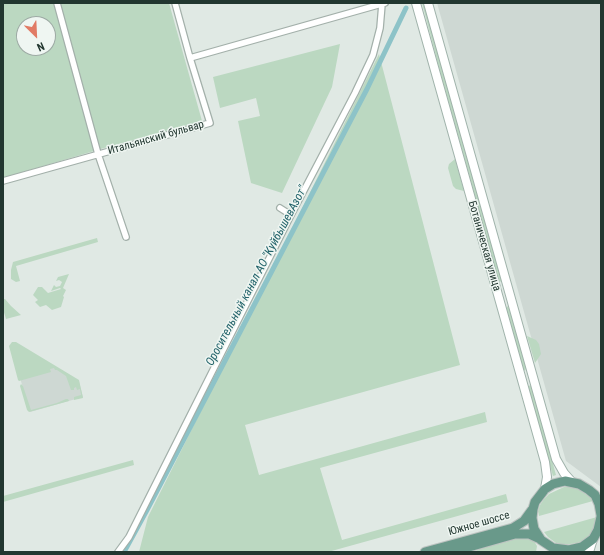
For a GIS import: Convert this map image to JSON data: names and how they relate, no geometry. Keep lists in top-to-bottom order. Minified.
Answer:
{"streets":{"main road":["Ботаническая улица","Южное шоссе"],"street":["Итальянский бульвар"]},"crossings":[["Ботаническая улица","Южное шоссе"]],"water":["Оросительный канал АО \"КуйбышевАзот\""],"north":"bottom right"}
